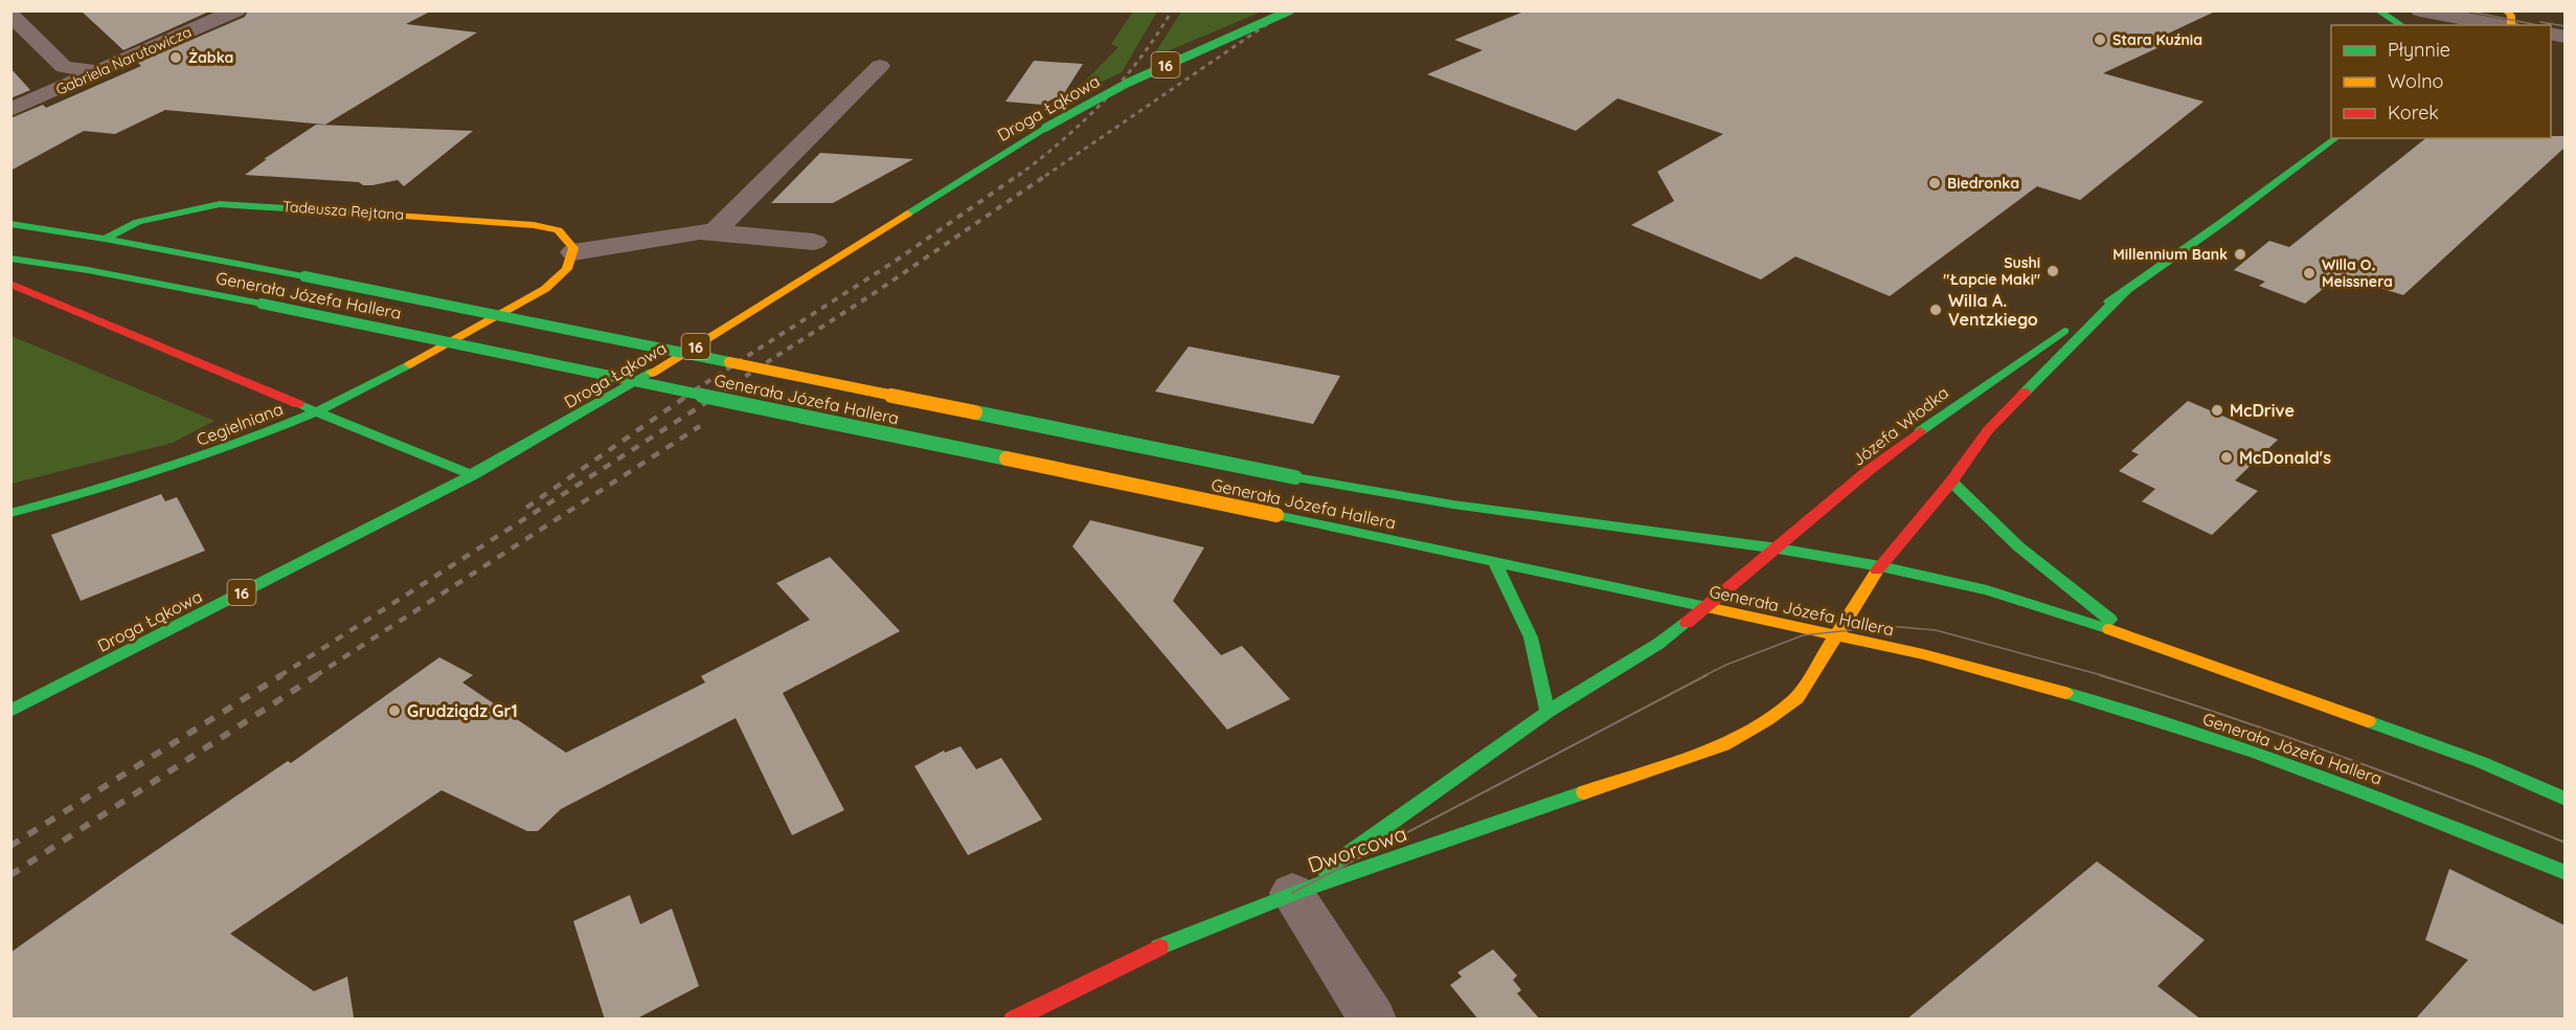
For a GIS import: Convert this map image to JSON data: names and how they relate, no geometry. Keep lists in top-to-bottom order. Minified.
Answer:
{"streets":{"main road":["16","Droga Łąkowa","Tadeusza Rejtana","Generała Józefa Hallera","Cegielniana","Józefa Włodka","Dworcowa"],"street":["Gabriela Narutowicza"]},"crossings":[["Tadeusza Rejtana","Generała Józefa Hallera"],["Generała Józefa Hallera","Józefa Włodka"],["Generała Józefa Hallera","Dworcowa"],["Józefa Włodka","Dworcowa"]],"places":["Stara Kuźnia","Żabka","Biedronka","Millennium Bank","Sushi \"Łapcie Maki\"","Willa O. Meissnera","Willa A. Ventzkiego","McDrive","McDonald's","Grudziądz Gr1"],"legend":["Płynnie","Wolno","Korek"]}
